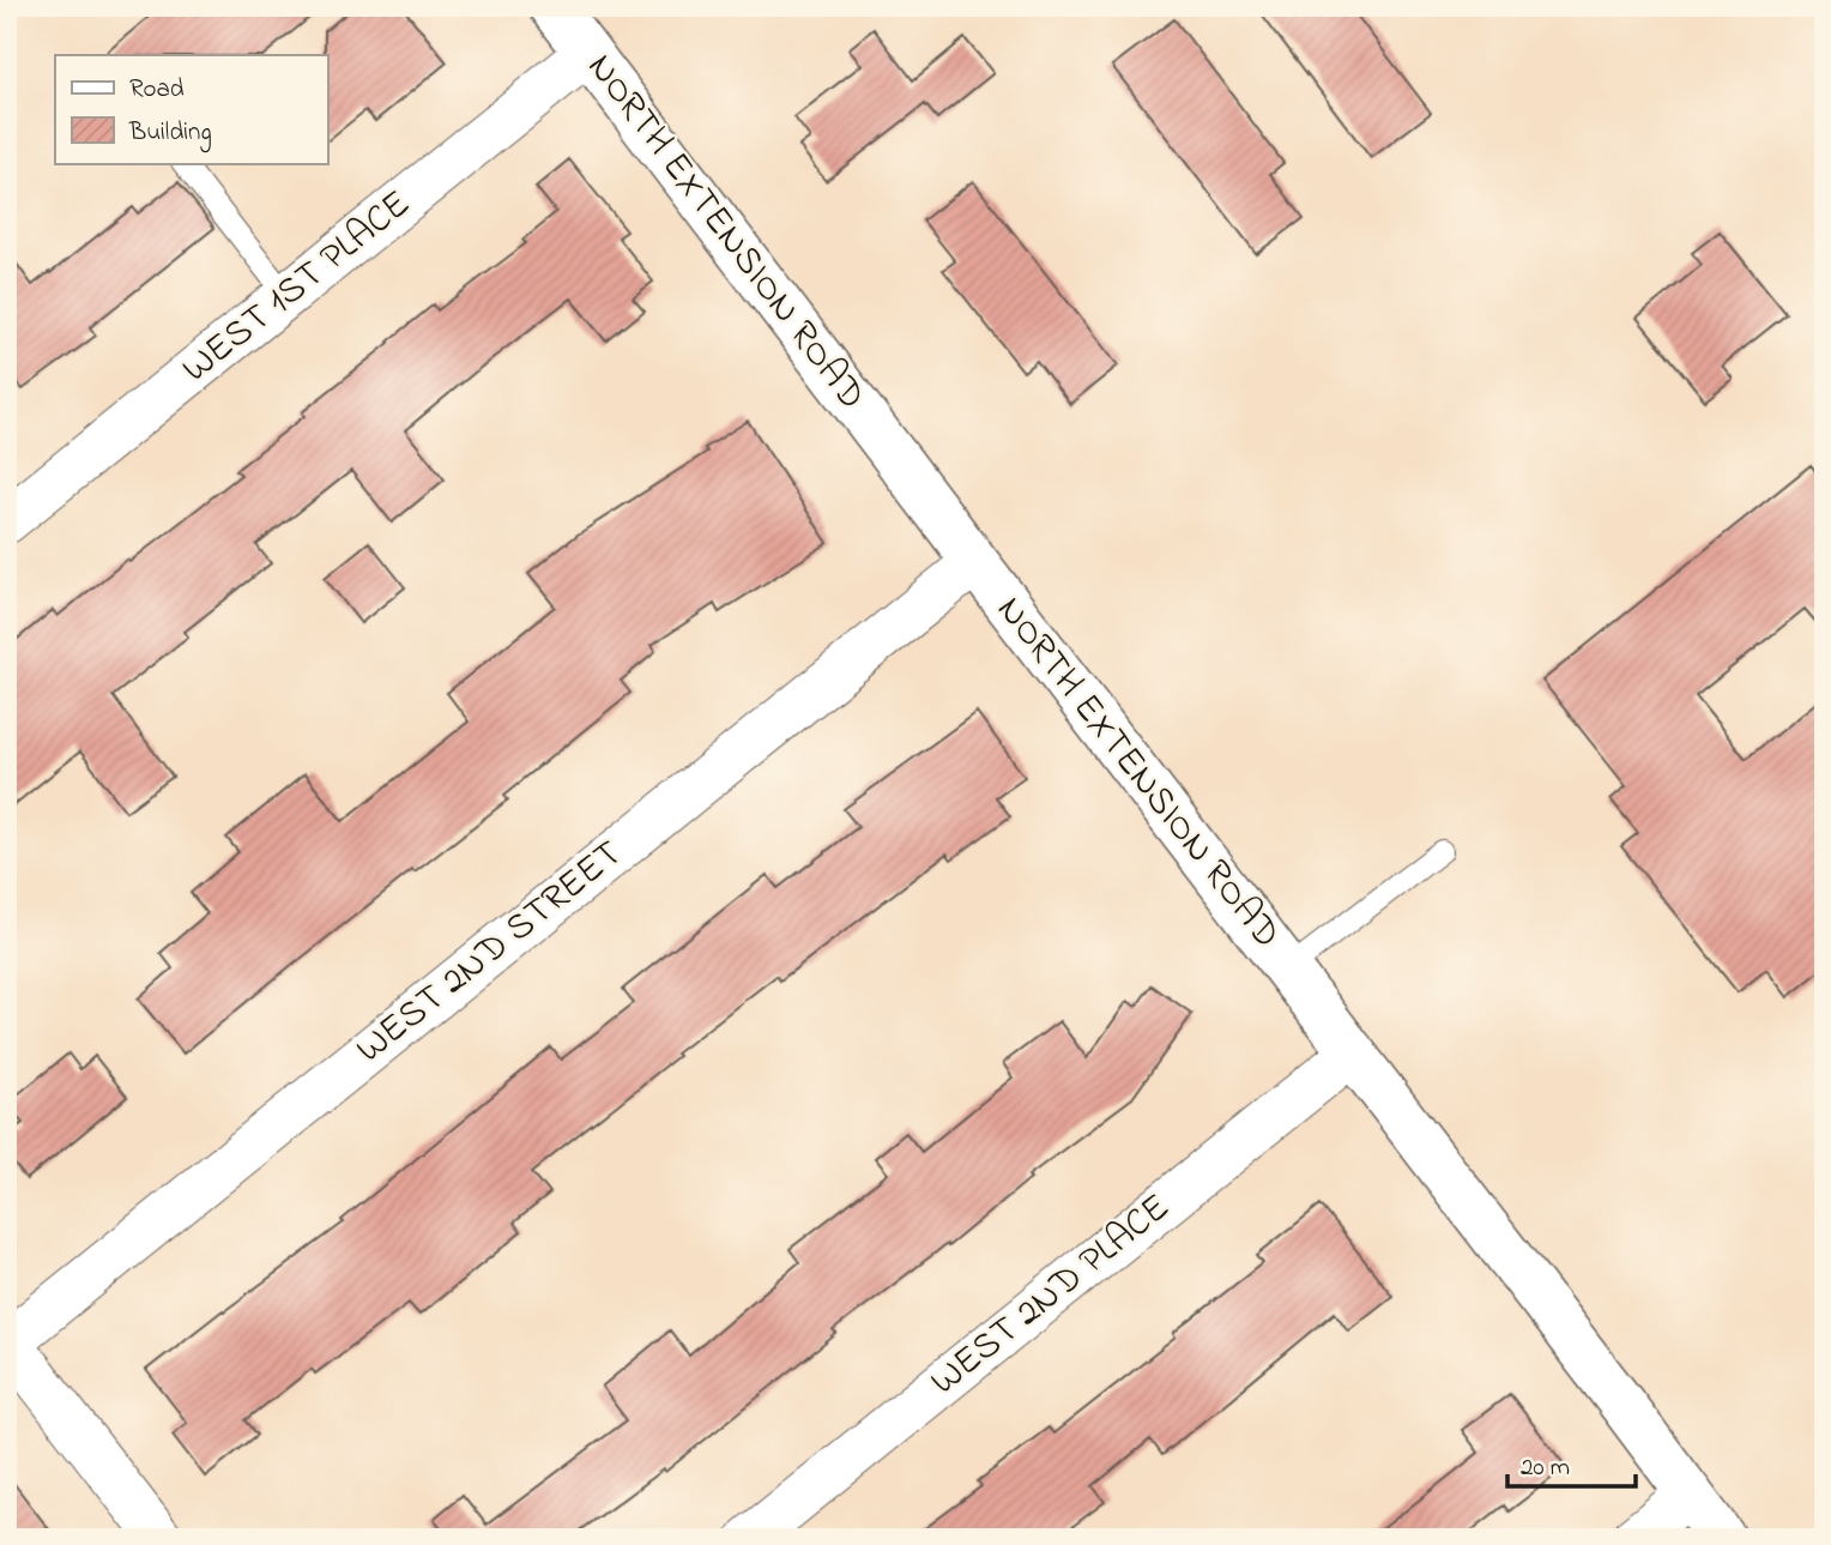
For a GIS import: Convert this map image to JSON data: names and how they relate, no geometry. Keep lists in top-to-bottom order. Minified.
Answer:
{"streets":{"street":["NORTH EXTENSION ROAD","WEST 1ST PLACE","WEST 2ND STREET","WEST 2ND PLACE"]},"crossings":[["NORTH EXTENSION ROAD","WEST 1ST PLACE"],["NORTH EXTENSION ROAD","WEST 2ND STREET"],["NORTH EXTENSION ROAD","WEST 2ND PLACE"]],"legend":["Road","Building"],"scale_bar":"20 m"}
